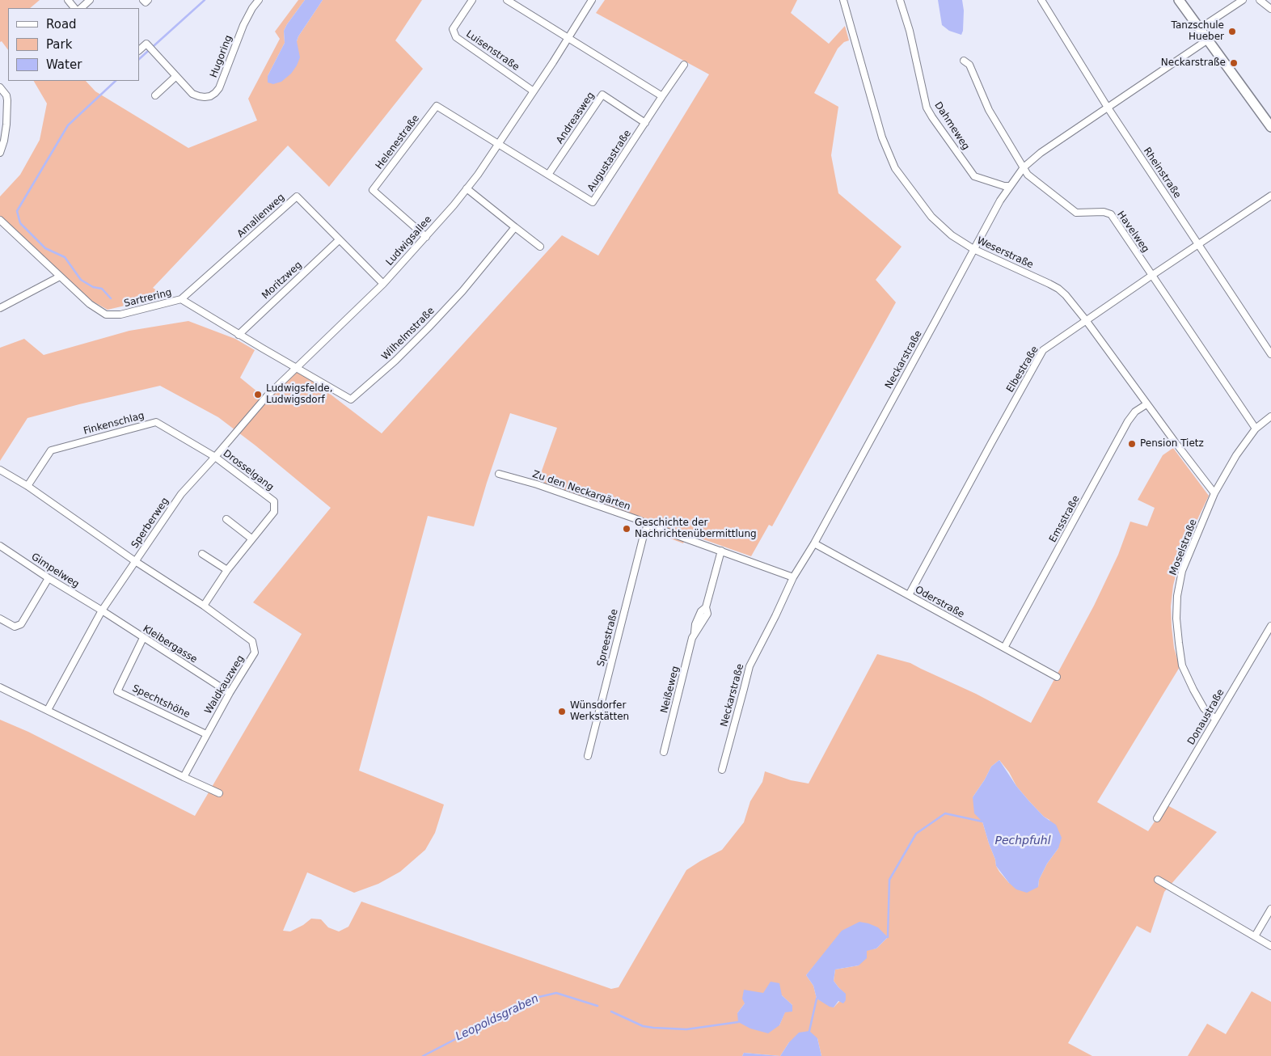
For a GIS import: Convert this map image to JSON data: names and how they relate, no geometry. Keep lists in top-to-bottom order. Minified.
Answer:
{"streets":{"street":["Luisenstraße","Hugoring","Andreasweg","Dahmeweg","Helenestraße","Augustastraße","Rheinstraße","Amalienweg","Havelweg","Ludwigsallee","Weserstraße","Moritzweg","Sartrering","Wilhelmstraße","Neckarstraße","Elbestraße","Finkenschlag","Drosselgang","Zu den Neckargärten","Emsstraße","Sperberweg","Moselstraße","Gimpelweg","Oderstraße","Spreestraße","Kleibergasse","Waldkauzweg","Neißeweg","Spechtshöhe","Donaustraße"]},"crossings":[["Luisenstraße","Ludwigsallee"],["Andreasweg","Augustastraße"],["Dahmeweg","Neckarstraße"],["Helenestraße","Augustastraße"],["Helenestraße","Ludwigsallee"],["Augustastraße","Ludwigsallee"],["Rheinstraße","Neckarstraße"],["Rheinstraße","Elbestraße"],["Amalienweg","Ludwigsallee"],["Amalienweg","Moritzweg"],["Amalienweg","Sartrering"],["Havelweg","Neckarstraße"],["Havelweg","Elbestraße"],["Havelweg","Moselstraße"],["Ludwigsallee","Wilhelmstraße"],["Ludwigsallee","Sperberweg"],["Weserstraße","Neckarstraße"],["Weserstraße","Elbestraße"],["Weserstraße","Emsstraße"],["Weserstraße","Moselstraße"],["Wilhelmstraße","Sperberweg"],["Neckarstraße","Zu den Neckargärten"],["Neckarstraße","Oderstraße"],["Elbestraße","Oderstraße"],["Finkenschlag","Drosselgang"],["Finkenschlag","Sperberweg"],["Drosselgang","Sperberweg"],["Drosselgang","Waldkauzweg"],["Zu den Neckargärten","Spreestraße"],["Zu den Neckargärten","Neißeweg"],["Emsstraße","Oderstraße"],["Sperberweg","Gimpelweg"],["Sperberweg","Kleibergasse"],["Sperberweg","Waldkauzweg"],["Moselstraße","Donaustraße"],["Gimpelweg","Kleibergasse"],["Kleibergasse","Waldkauzweg"],["Kleibergasse","Spechtshöhe"],["Waldkauzweg","Spechtshöhe"]],"water":["Pechpfuhl","Leopoldsgraben"],"places":["Tanzschule Hueber","Neckarstraße","Ludwigsfelde, Ludwigsdorf","Pension Tietz","Geschichte der Nachrichtenübermittlung","Wünsdorfer Werkstätten"],"legend":["Road","Park","Water"]}
